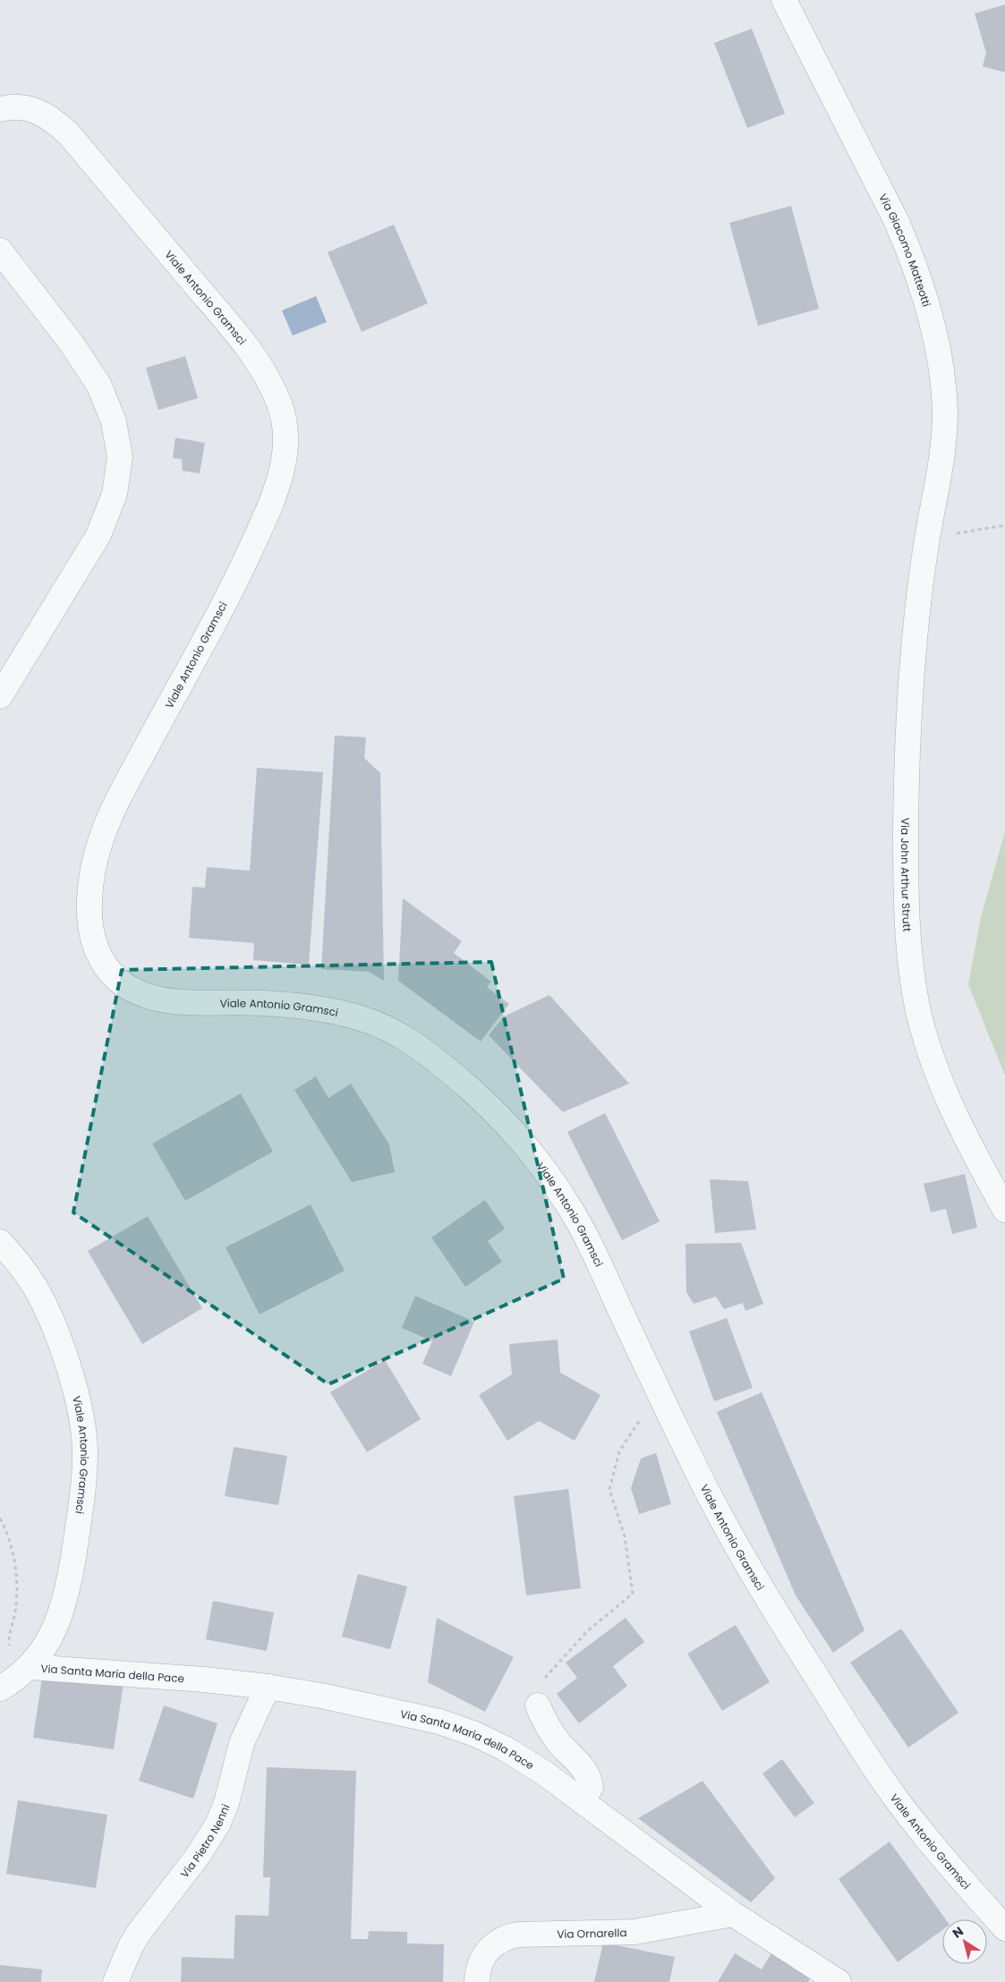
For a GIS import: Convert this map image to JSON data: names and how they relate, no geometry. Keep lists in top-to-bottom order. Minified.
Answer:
{"streets":{"street":["Via Giacomo Matteotti","Viale Antonio Gramsci","Via John Arthur Strutt","Via Santa Maria della Pace","Via Pietro Nenni","Via Ornarella"]},"crossings":[["Via Giacomo Matteotti","Via John Arthur Strutt"],["Viale Antonio Gramsci","Via Santa Maria della Pace"],["Via Santa Maria della Pace","Via Pietro Nenni"],["Via Santa Maria della Pace","Via Ornarella"]],"north":"top left"}
